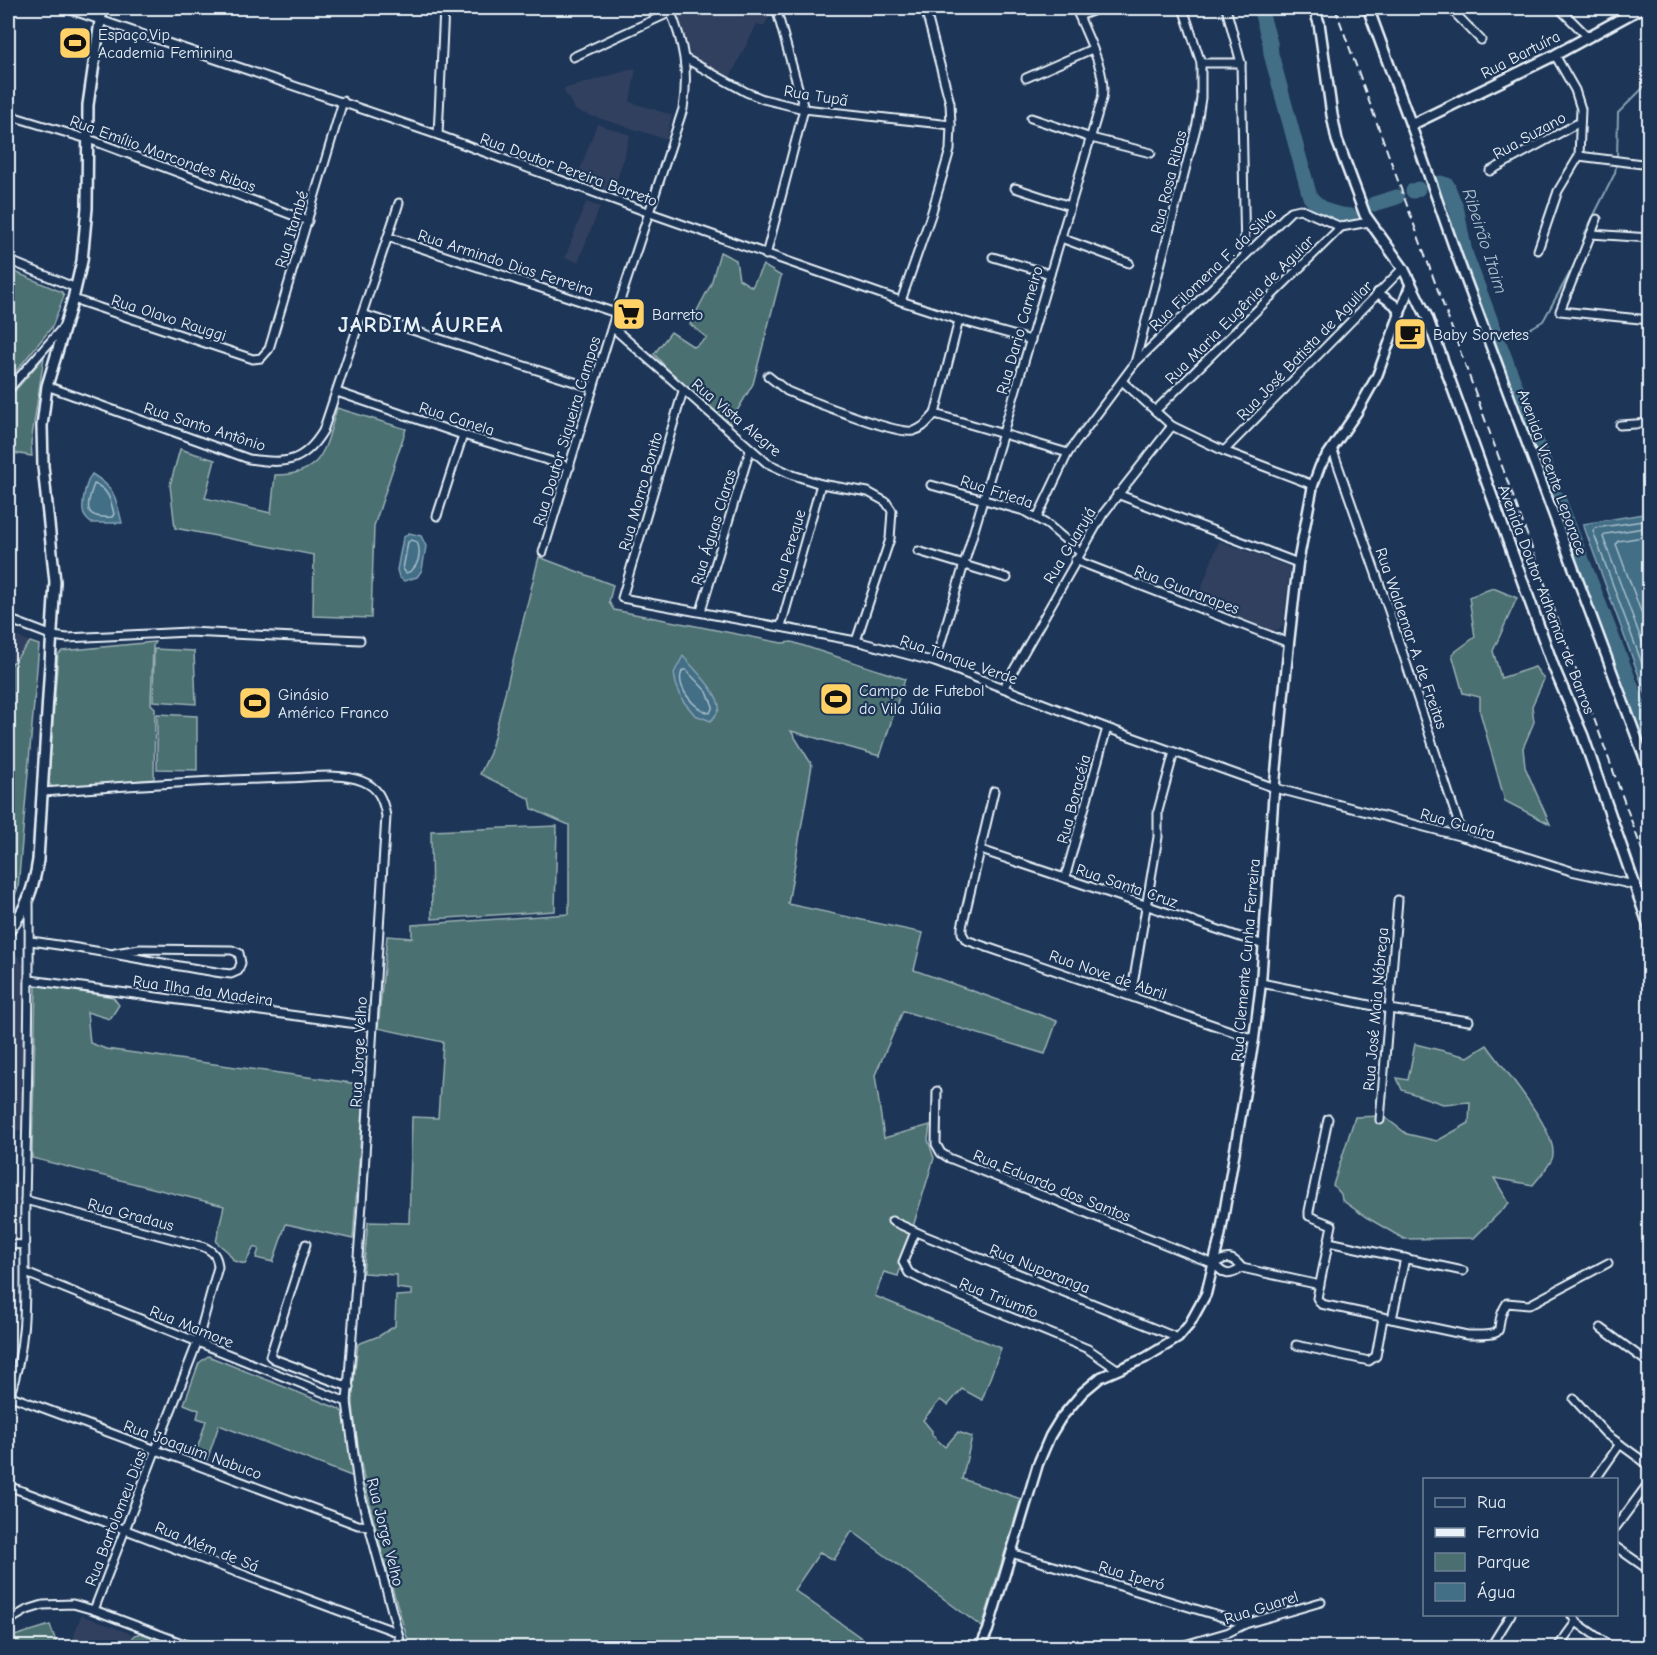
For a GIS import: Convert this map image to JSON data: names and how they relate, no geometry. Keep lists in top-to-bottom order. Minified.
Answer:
{"streets":{"main road":["Rua Bartuíra","Avenida Doutor Adhemar de Barros"],"street":["Rua Tupã","Rua Suzano","Rua Emílio Marcondes Ribas","Rua Doutor Pereira Barreto","Rua Rosa Ribas","Rua Itambé","Rua Armindo Dias Ferreira","Rua Filomena F. da Silva","Rua Maria Eugênia de Aguiar","Rua Olavo Rauggi","Rua Dario Carneiro","Rua José Batista de Aguilar","Rua Vista Alegre","Rua Canela","Rua Santo Antônio","Rua Doutor Siqueira Campos","Avenida Vicente Leporace","Rua Morro Bonito","Rua Frieda","Rua Águas Claras","Rua Guarujá","Rua Pereque","Rua Guararapes","Rua Waldemar A. de Freitas","Rua Tanque Verde","Rua Boracéia","Rua Guaíra","Rua Santa Cruz","Rua Clemente Cunha Ferreira","Rua Nove de Abril","Rua Ilha da Madeira","Rua José Maia Nóbrega","Rua Jorge Velho","Rua Eduardo dos Santos","Rua Gradaus","Rua Nuporanga","Rua Triumfo","Rua Mamore","Rua Joaquim Nabuco","Rua Bartolomeu Dias","Rua Mém de Sá","Rua Iperó","Rua Guarel"]},"crossings":[["Rua Bartuíra","Avenida Vicente Leporace"],["Rua Tupã","Rua Doutor Siqueira Campos"],["Rua Emílio Marcondes Ribas","Rua Itambé"],["Rua Doutor Pereira Barreto","Rua Itambé"],["Rua Doutor Pereira Barreto","Rua Dario Carneiro"],["Rua Doutor Pereira Barreto","Rua Doutor Siqueira Campos"],["Rua Rosa Ribas","Rua Filomena F. da Silva"],["Rua Itambé","Rua Olavo Rauggi"],["Rua Armindo Dias Ferreira","Rua Santo Antônio"],["Rua Armindo Dias Ferreira","Rua Doutor Siqueira Campos"],["Rua Filomena F. da Silva","Rua Maria Eugênia de Aguiar"],["Rua Filomena F. da Silva","Rua Frieda"],["Rua Dario Carneiro","Rua Frieda"],["Rua Dario Carneiro","Rua Tanque Verde"],["Rua José Batista de Aguilar","Avenida Doutor Adhemar de Barros"],["Rua Vista Alegre","Rua Doutor Siqueira Campos"],["Rua Vista Alegre","Rua Morro Bonito"],["Rua Vista Alegre","Rua Águas Claras"],["Rua Vista Alegre","Rua Pereque"],["Rua Vista Alegre","Rua Tanque Verde"],["Rua Canela","Rua Santo Antônio"],["Rua Canela","Rua Doutor Siqueira Campos"],["Rua Morro Bonito","Rua Tanque Verde"],["Rua Frieda","Rua Guarujá"],["Rua Águas Claras","Rua Tanque Verde"],["Rua Guarujá","Rua Guararapes"],["Rua Guarujá","Rua Tanque Verde"],["Rua Pereque","Rua Tanque Verde"],["Rua Guararapes","Rua Clemente Cunha Ferreira"],["Avenida Doutor Adhemar de Barros","Rua Guaíra"],["Avenida Doutor Adhemar de Barros","Rua Clemente Cunha Ferreira"],["Rua Waldemar A. de Freitas","Rua Guaíra"],["Rua Waldemar A. de Freitas","Rua Clemente Cunha Ferreira"],["Rua Tanque Verde","Rua Boracéia"],["Rua Tanque Verde","Rua Guaíra"],["Rua Tanque Verde","Rua Clemente Cunha Ferreira"],["Rua Boracéia","Rua Santa Cruz"],["Rua Guaíra","Rua Clemente Cunha Ferreira"],["Rua Santa Cruz","Rua Clemente Cunha Ferreira"],["Rua Santa Cruz","Rua Nove de Abril"],["Rua Clemente Cunha Ferreira","Rua Nove de Abril"],["Rua Clemente Cunha Ferreira","Rua Eduardo dos Santos"],["Rua Clemente Cunha Ferreira","Rua Nuporanga"],["Rua Clemente Cunha Ferreira","Rua Triumfo"],["Rua Clemente Cunha Ferreira","Rua Iperó"],["Rua Ilha da Madeira","Rua Jorge Velho"],["Rua Jorge Velho","Rua Mamore"],["Rua Jorge Velho","Rua Joaquim Nabuco"],["Rua Jorge Velho","Rua Mém de Sá"],["Rua Gradaus","Rua Bartolomeu Dias"],["Rua Nuporanga","Rua Triumfo"],["Rua Mamore","Rua Bartolomeu Dias"],["Rua Joaquim Nabuco","Rua Bartolomeu Dias"],["Rua Bartolomeu Dias","Rua Mém de Sá"],["Rua Iperó","Rua Guarel"]],"districts":["JARDIM ÁUREA"],"water":["Ribeirão Itaim"],"places":{"sports":["Espaço.Vip Academia Feminina","Campo de Futebol do Vila Júlia","Ginásio Américo Franco"],"supermarket":["Barreto"],"cafe":["Baby Sorvetes"]},"legend":["Rua","Ferrovia","Parque","Água"]}
